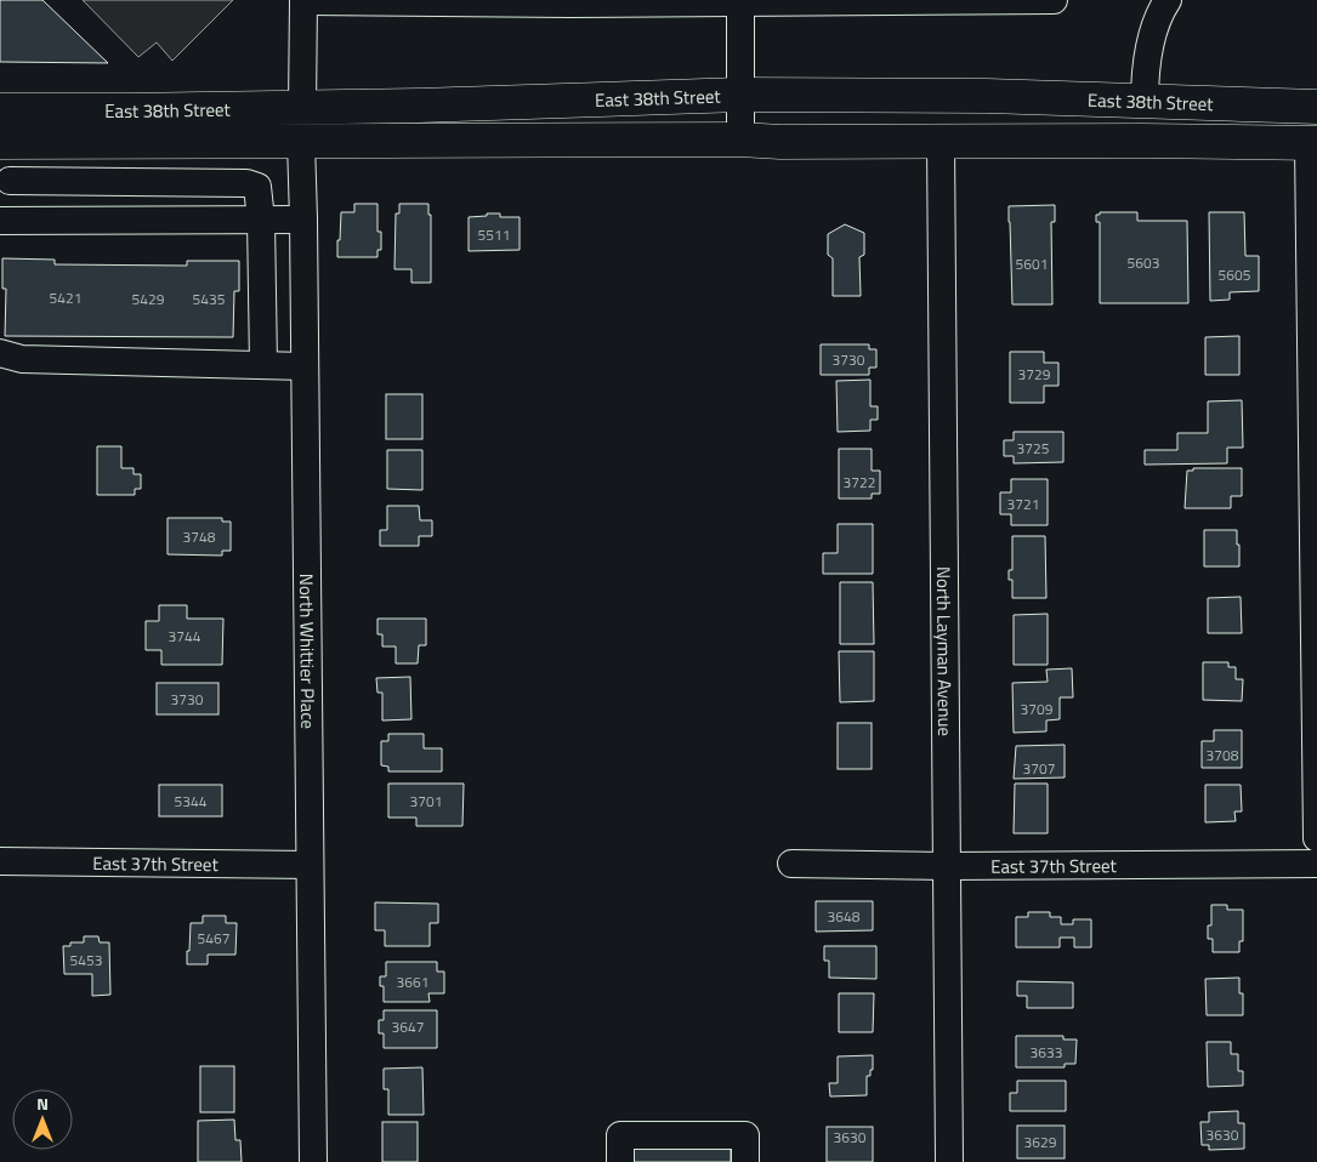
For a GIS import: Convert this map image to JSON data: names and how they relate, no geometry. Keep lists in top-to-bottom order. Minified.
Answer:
{"streets":{"main road":["East 38th Street"],"street":["North Layman Avenue","North Whittier Place","East 37th Street"]},"crossings":[["East 38th Street","North Layman Avenue"],["East 38th Street","North Whittier Place"],["North Layman Avenue","East 37th Street"],["North Whittier Place","East 37th Street"]],"house_numbers":["5511","5603","5601","5605","5421","5429","5435","3730","3729","3725","3722","3721","3748","3744","3730","3709","3708","3707","5344","3701","3648","5467","5453","3661","3647","3633","3630","3630","3629"],"north":"top"}
